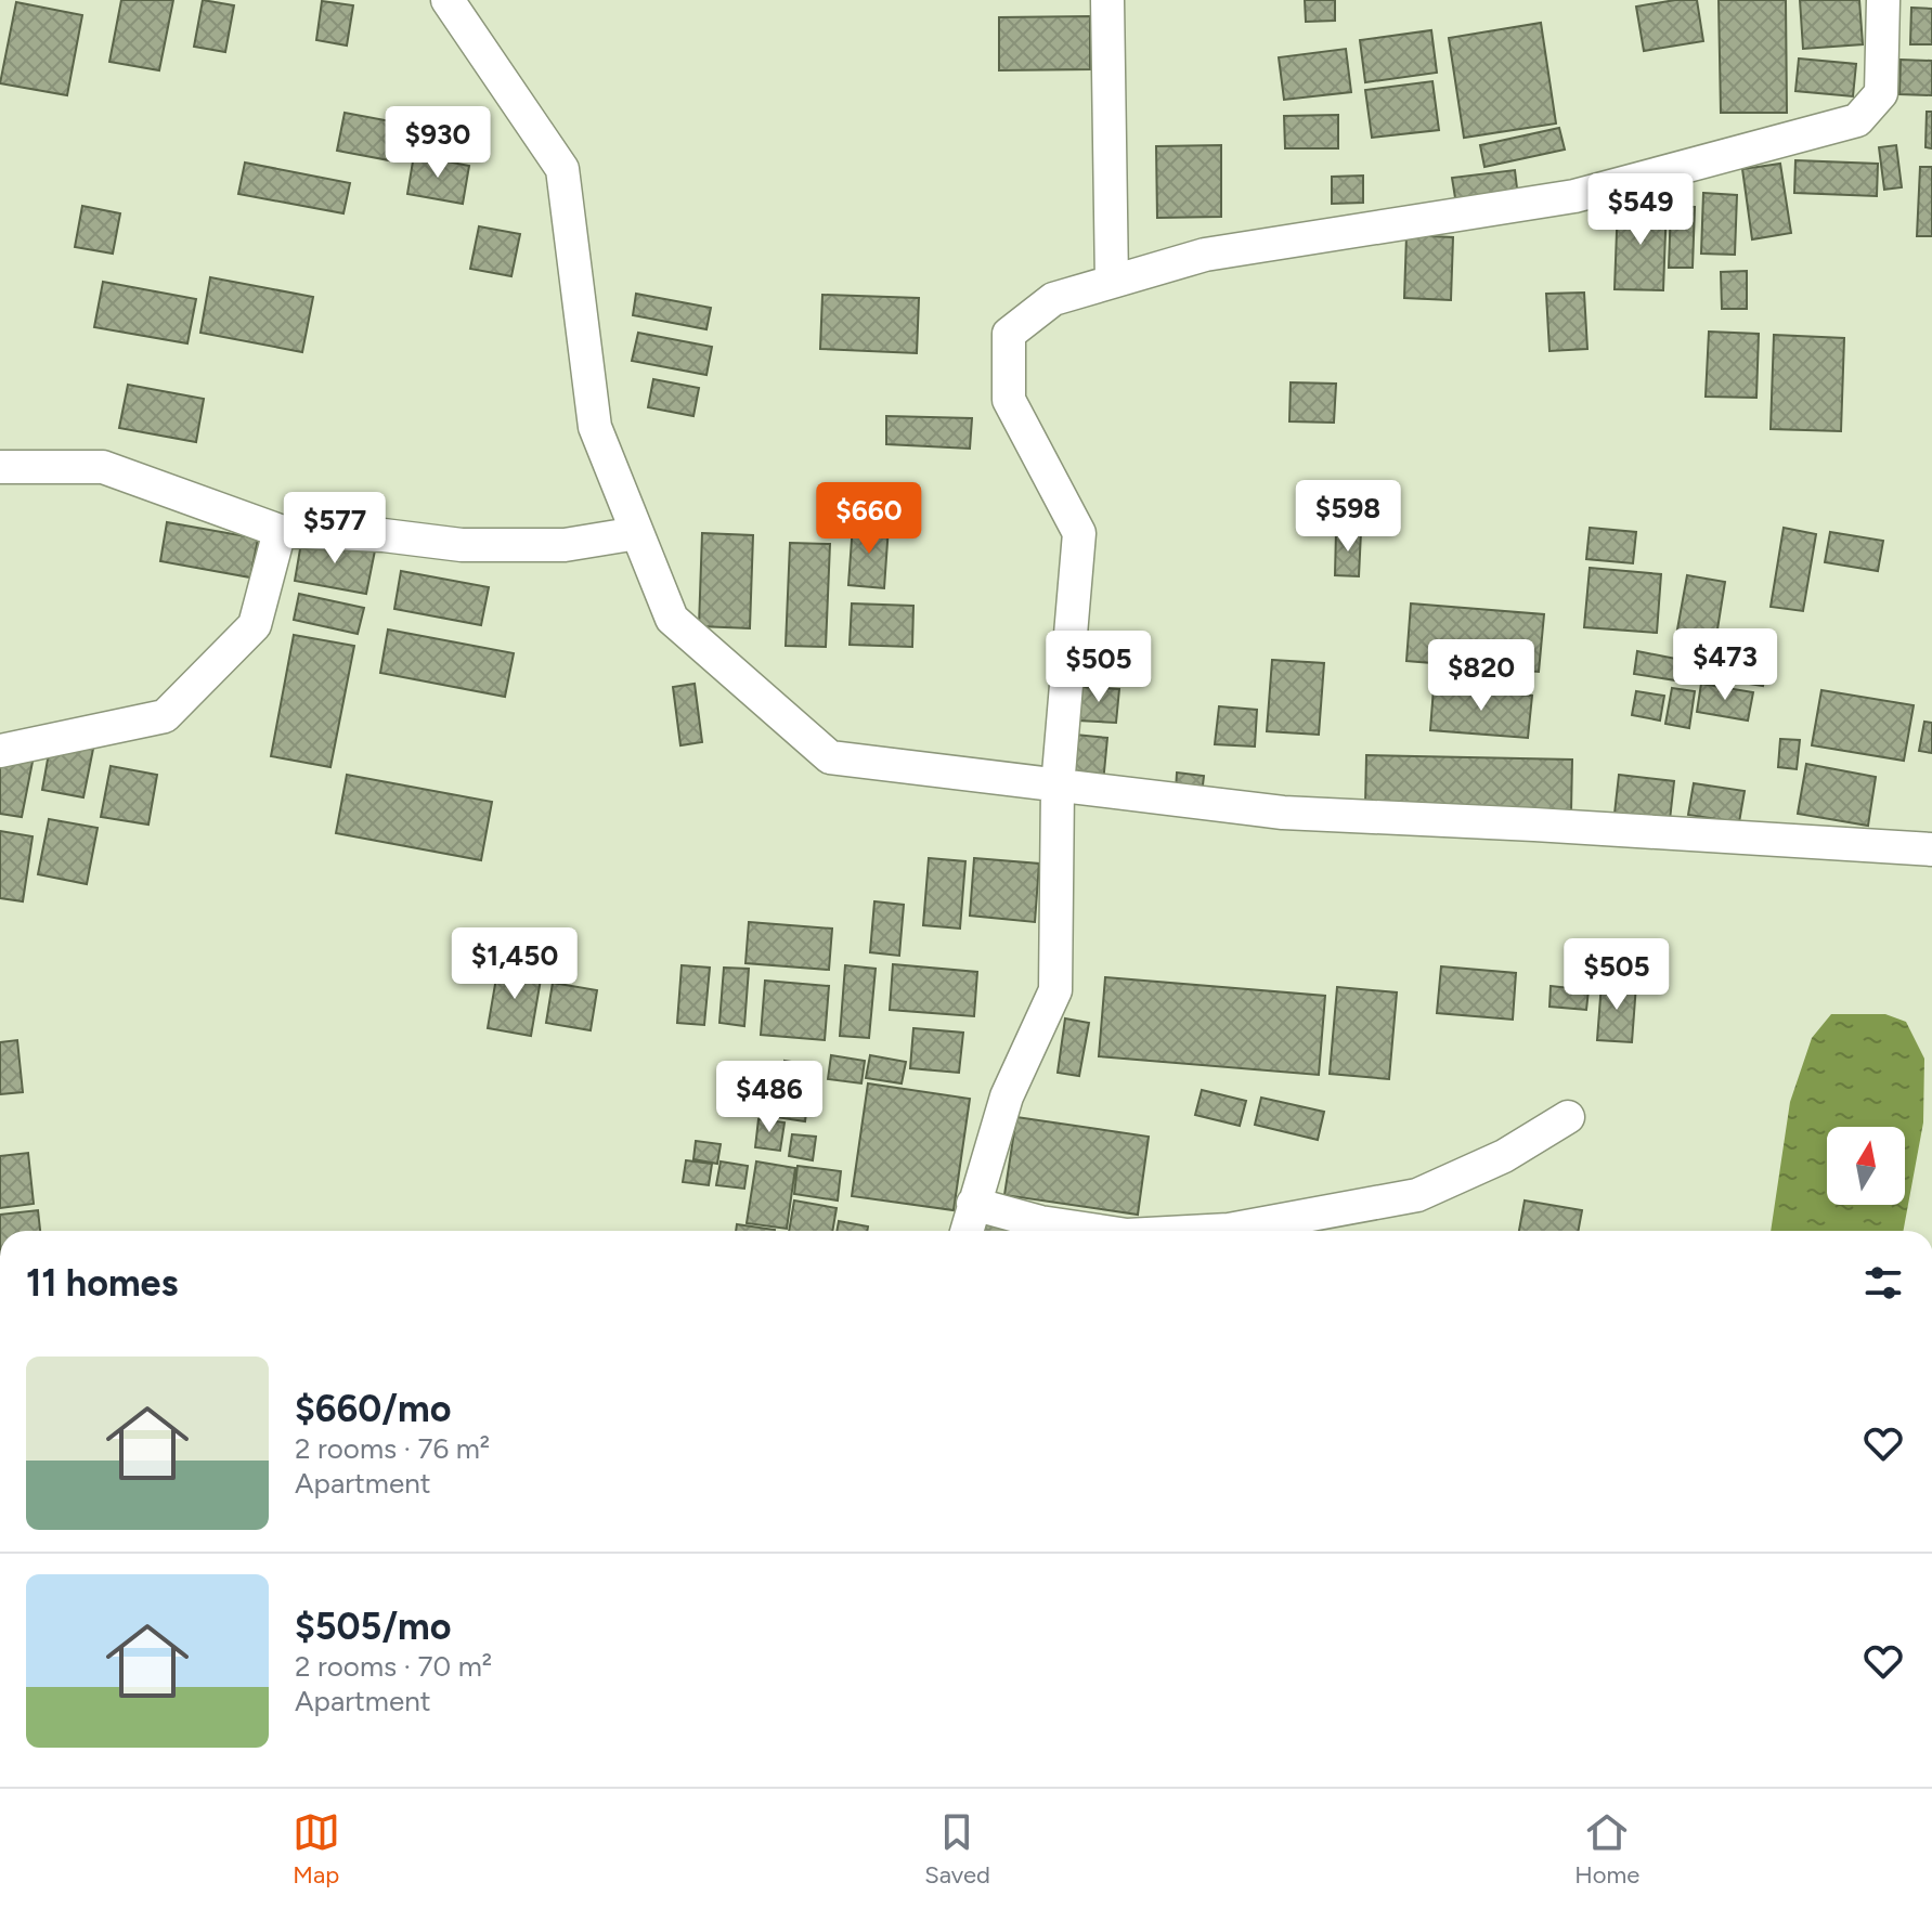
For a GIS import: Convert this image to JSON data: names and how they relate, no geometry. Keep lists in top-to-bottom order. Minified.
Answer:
{"north":"top","page":{"price":["$930","$549","$598","$660","$577","$473","$505","$820","$1,450","$505","$486"],"heading":"11 homes","list":[{"name":"$660/mo","note":"2 rooms · 76 m² · Apartment"},{"name":"$505/mo","note":"2 rooms · 70 m² · Apartment"}],"tabs":["Map","Saved","Home"]}}
